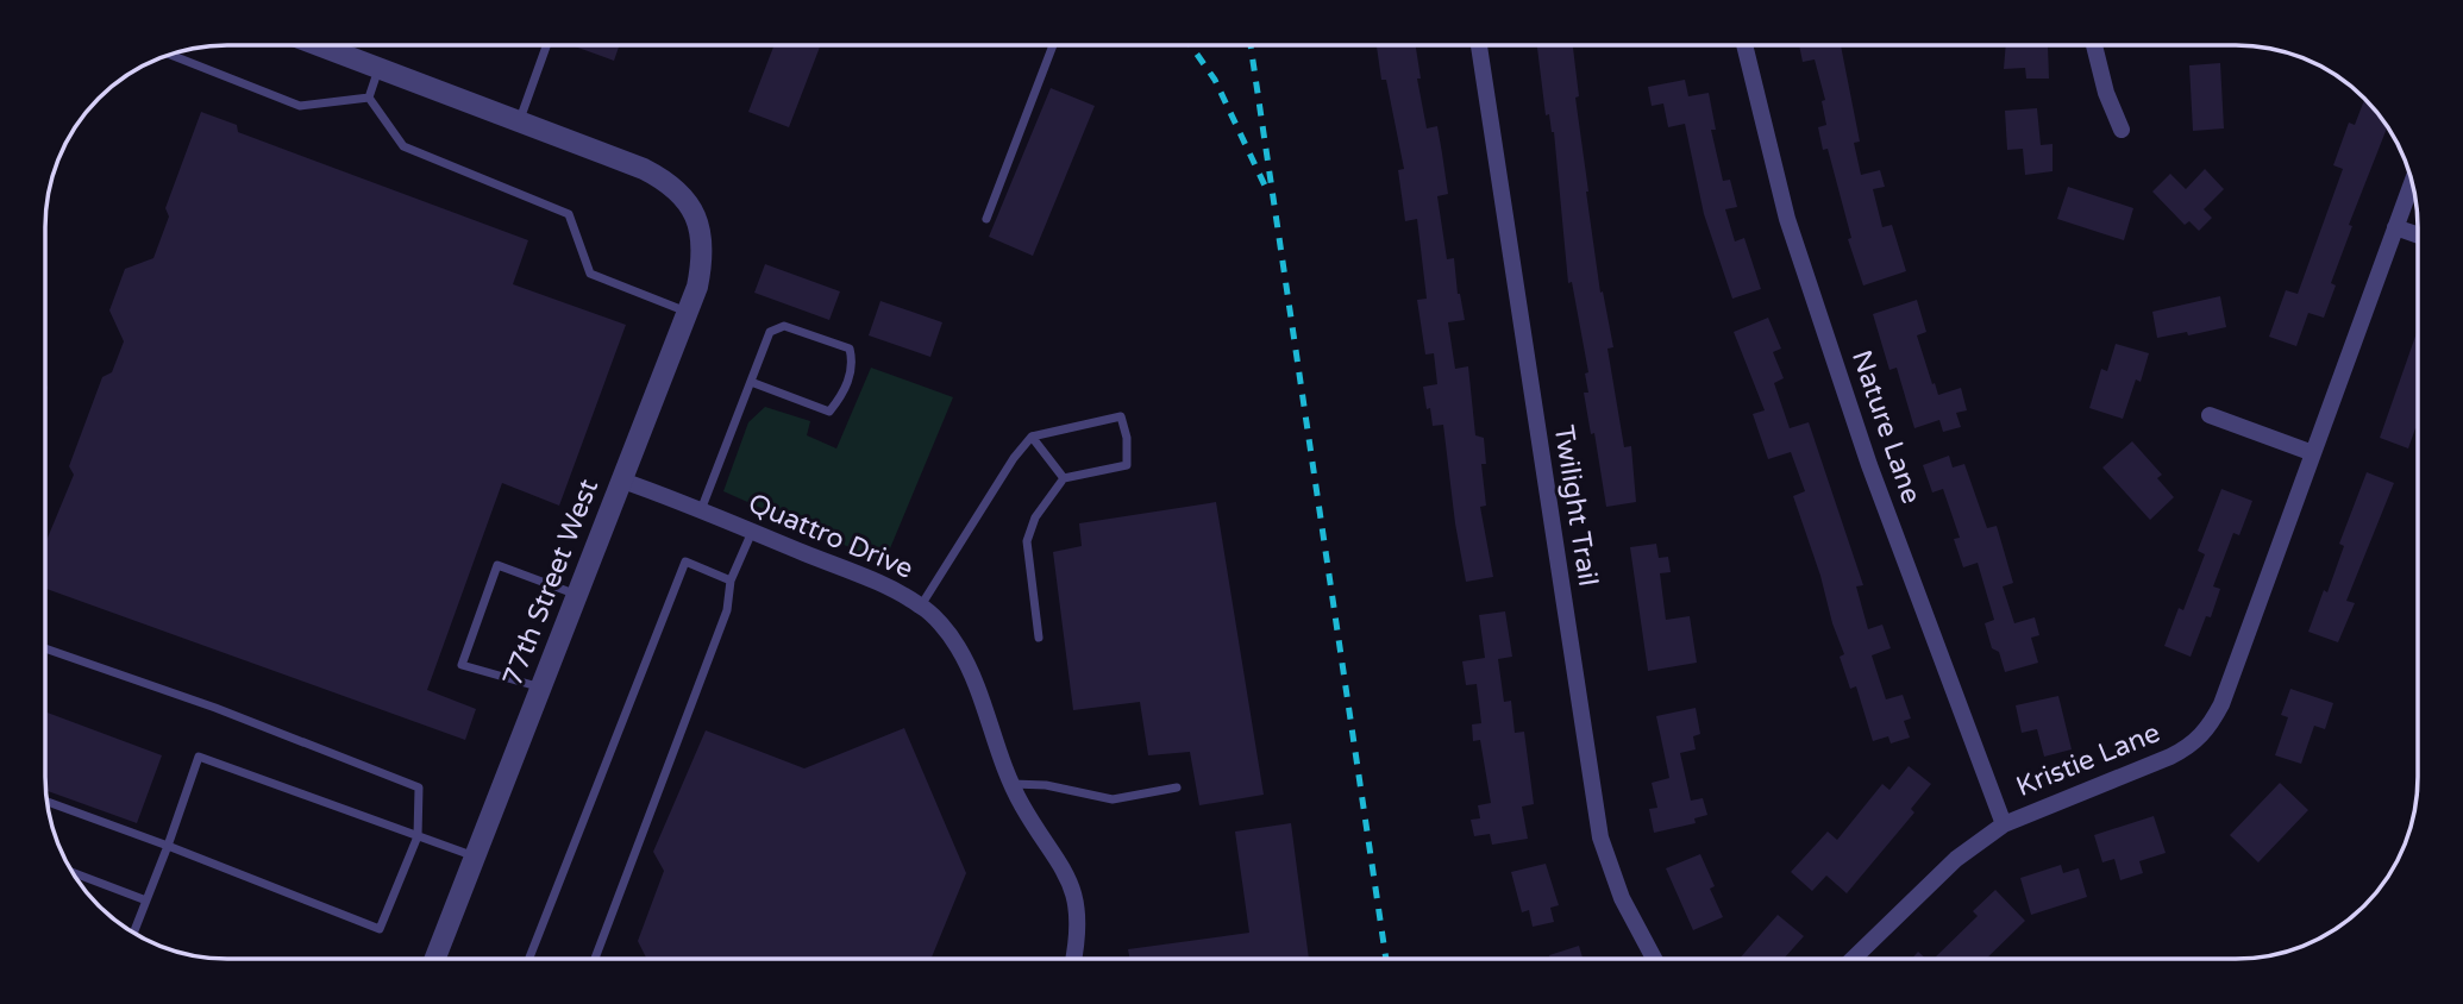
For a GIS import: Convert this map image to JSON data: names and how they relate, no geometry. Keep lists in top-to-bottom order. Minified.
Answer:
{"streets":{"street":["Nature Lane","Twilight Trail","Quattro Drive","77th Street West","Kristie Lane"]},"crossings":[["Nature Lane","Kristie Lane"],["Quattro Drive","77th Street West"]]}
